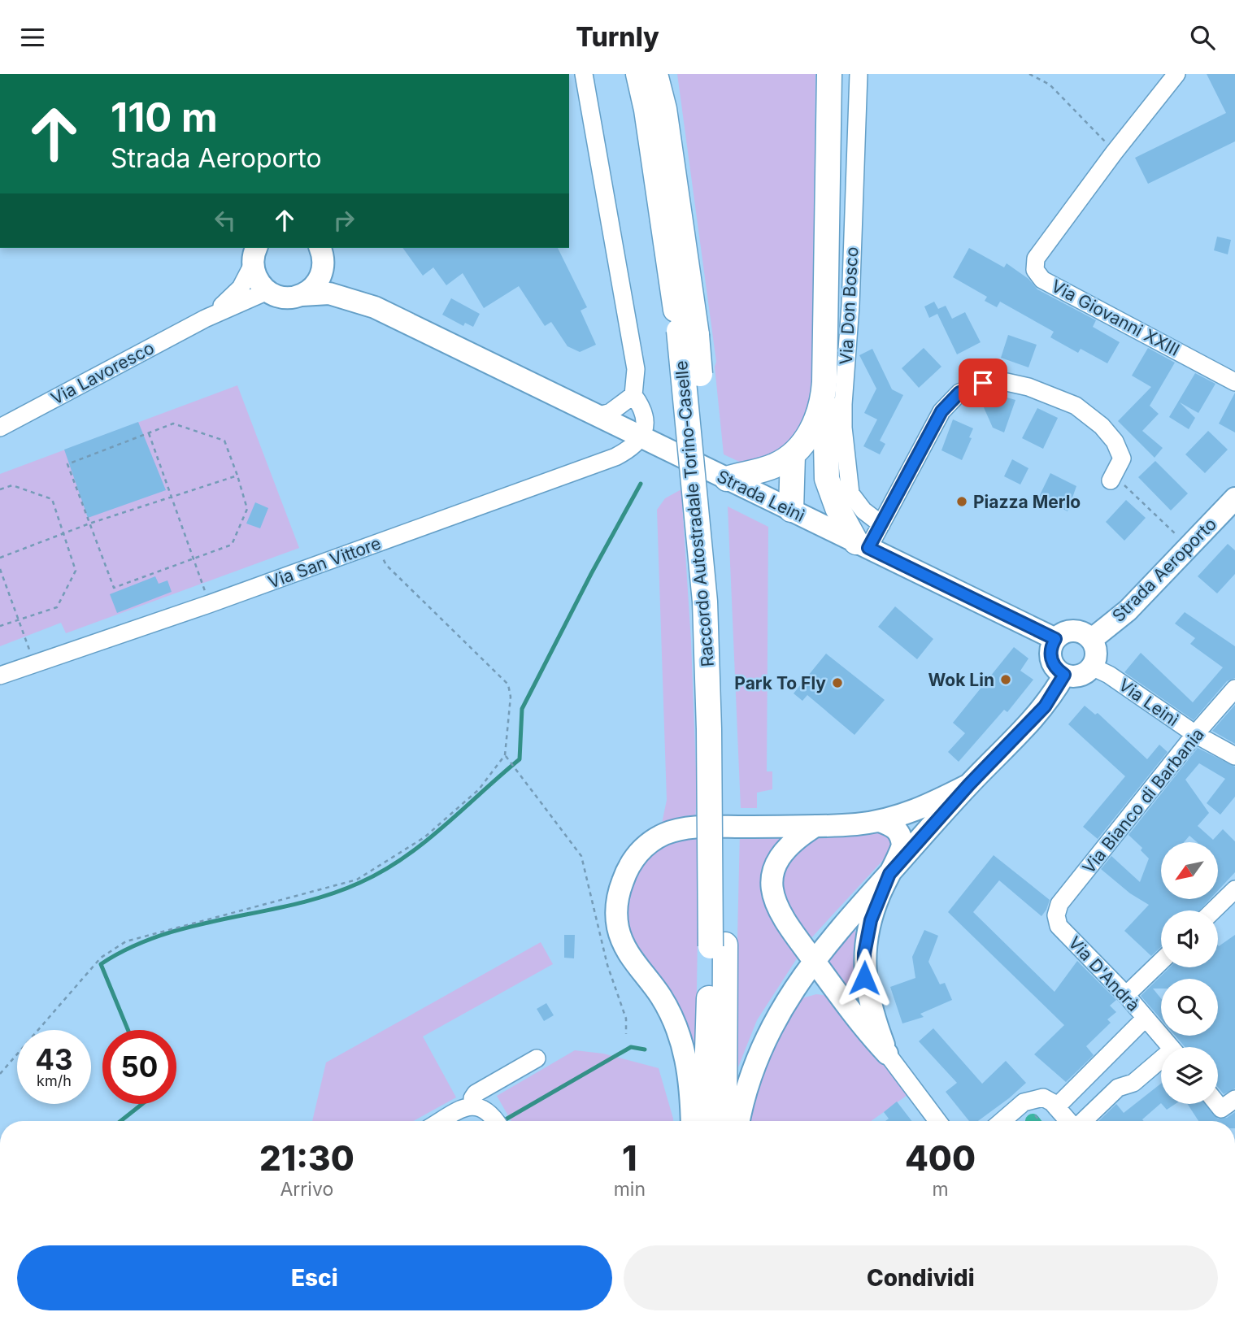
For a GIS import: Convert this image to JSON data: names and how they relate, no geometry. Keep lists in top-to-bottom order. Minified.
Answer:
{"streets":{"highway":["Raccordo Autostradale Torino-Caselle"],"main road":["Strada Leinì","Strada Aeroporto"],"street":["Via Don Bosco","Via Giovanni XXIII","Via Lavoresco","Via San Vittore","Via Leinì","Via Bianco di Barbania","Via D'Andrà"]},"crossings":[["Strada Leinì","Via San Vittore"],["Strada Leinì","Strada Aeroporto"],["Strada Leinì","Via Leinì"],["Strada Aeroporto","Via Leinì"],["Via Leinì","Via Bianco di Barbania"],["Via Bianco di Barbania","Via D'Andrà"]],"places":["Piazza Merlo","Wok Lin","Park To Fly"],"north":"bottom left","page":{"header":"Turnly","turn":["110 m","Strada Aeroporto"],"speed":"43 km/h","limit":"50","eta":["21:30","Arrivo","1","min","400","m"],"buttons":["Esci","Condividi"]}}
